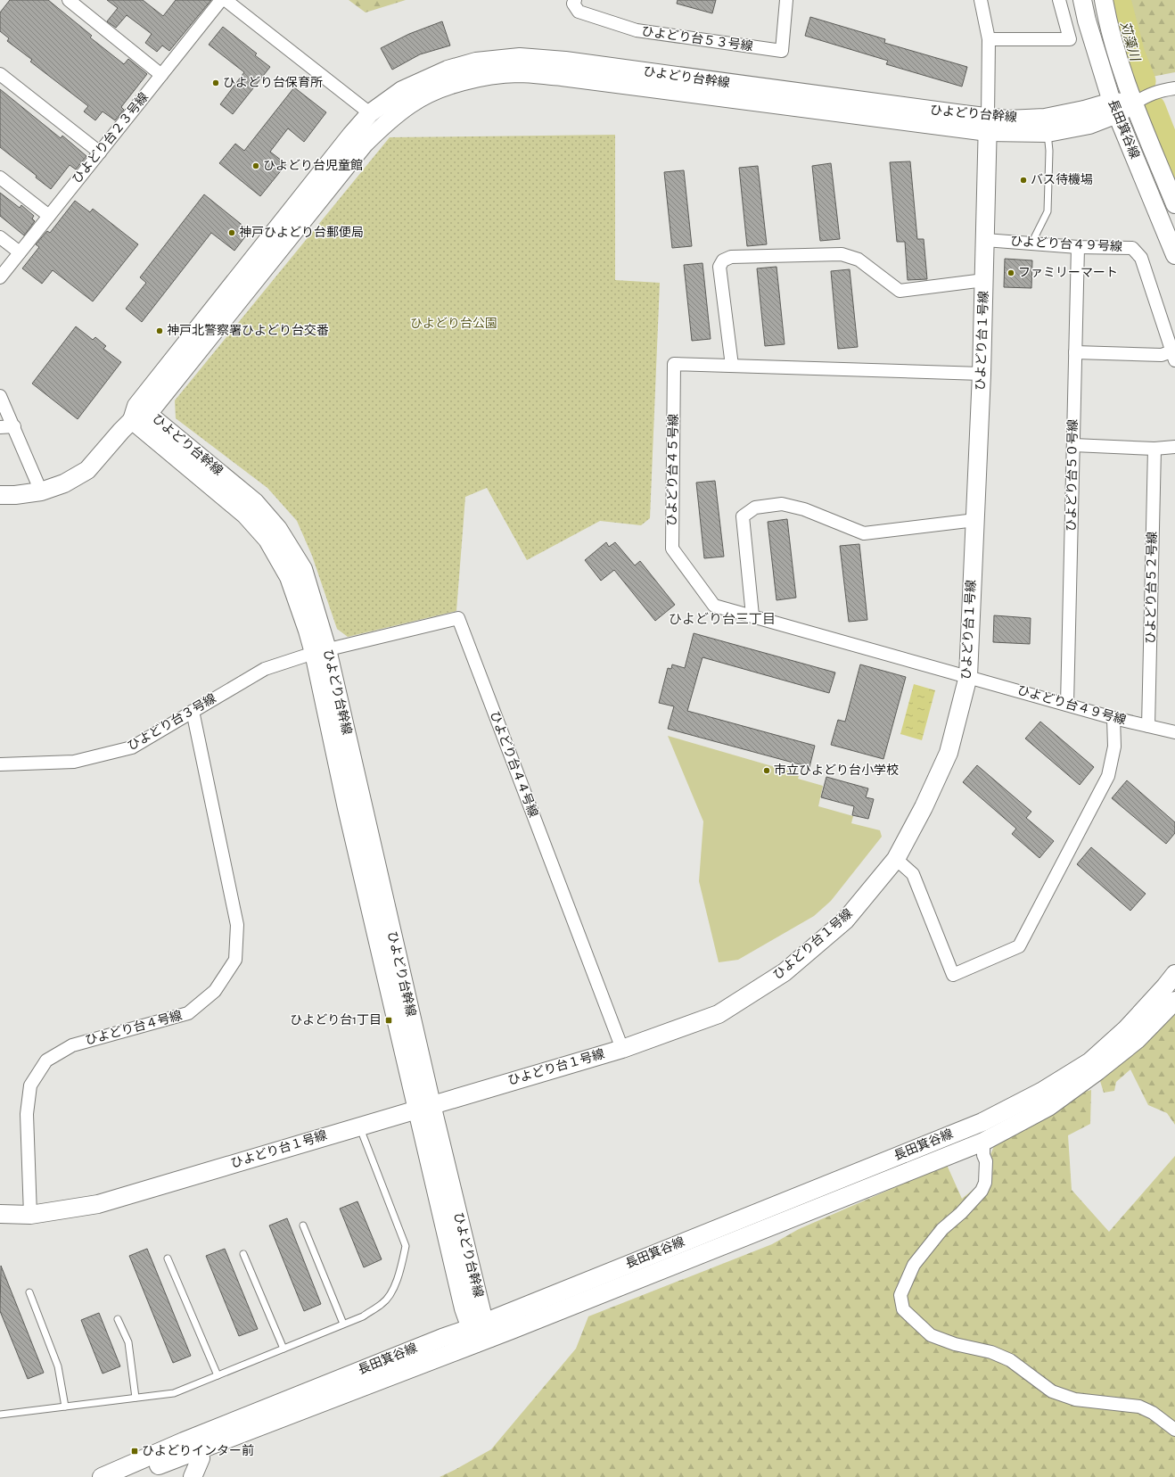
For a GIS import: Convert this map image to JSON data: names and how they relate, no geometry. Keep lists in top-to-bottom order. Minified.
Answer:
{"streets":{"street":["ひよどり台５３号線","ひよどり台幹線","長田箕谷線","ひよどり台２３号線","ひよどり台４９号線","ひよどり台１号線","ひよどり台４５号線","ひよどり台５０号線","ひよどり台５２号線","ひよどり台３号線","ひよどり台４４号線","ひよどり台４号線"]},"crossings":[["ひよどり台幹線","長田箕谷線"],["ひよどり台幹線","ひよどり台１号線"],["ひよどり台幹線","ひよどり台３号線"],["ひよどり台幹線","ひよどり台４４号線"],["ひよどり台４９号線","ひよどり台１号線"],["ひよどり台４９号線","ひよどり台４５号線"],["ひよどり台４９号線","ひよどり台５０号線"],["ひよどり台４９号線","ひよどり台５２号線"],["ひよどり台１号線","ひよどり台４５号線"],["ひよどり台１号線","ひよどり台４４号線"],["ひよどり台１号線","ひよどり台４号線"],["ひよどり台３号線","ひよどり台４４号線"],["ひよどり台３号線","ひよどり台４号線"]],"districts":["ひよどり台三丁目"],"water":["苅藻川"],"parks":["ひよどり台公園"],"places":{"other":["ひよどり台保育所","ひよどり台児童館","バス待機場","神戸ひよどり台郵便局","ファミリーマート","神戸北警察署ひよどり台交番","市立ひよどり台小学校"],"transit":["ひよどり台1丁目","ひよどりインター前"]}}
